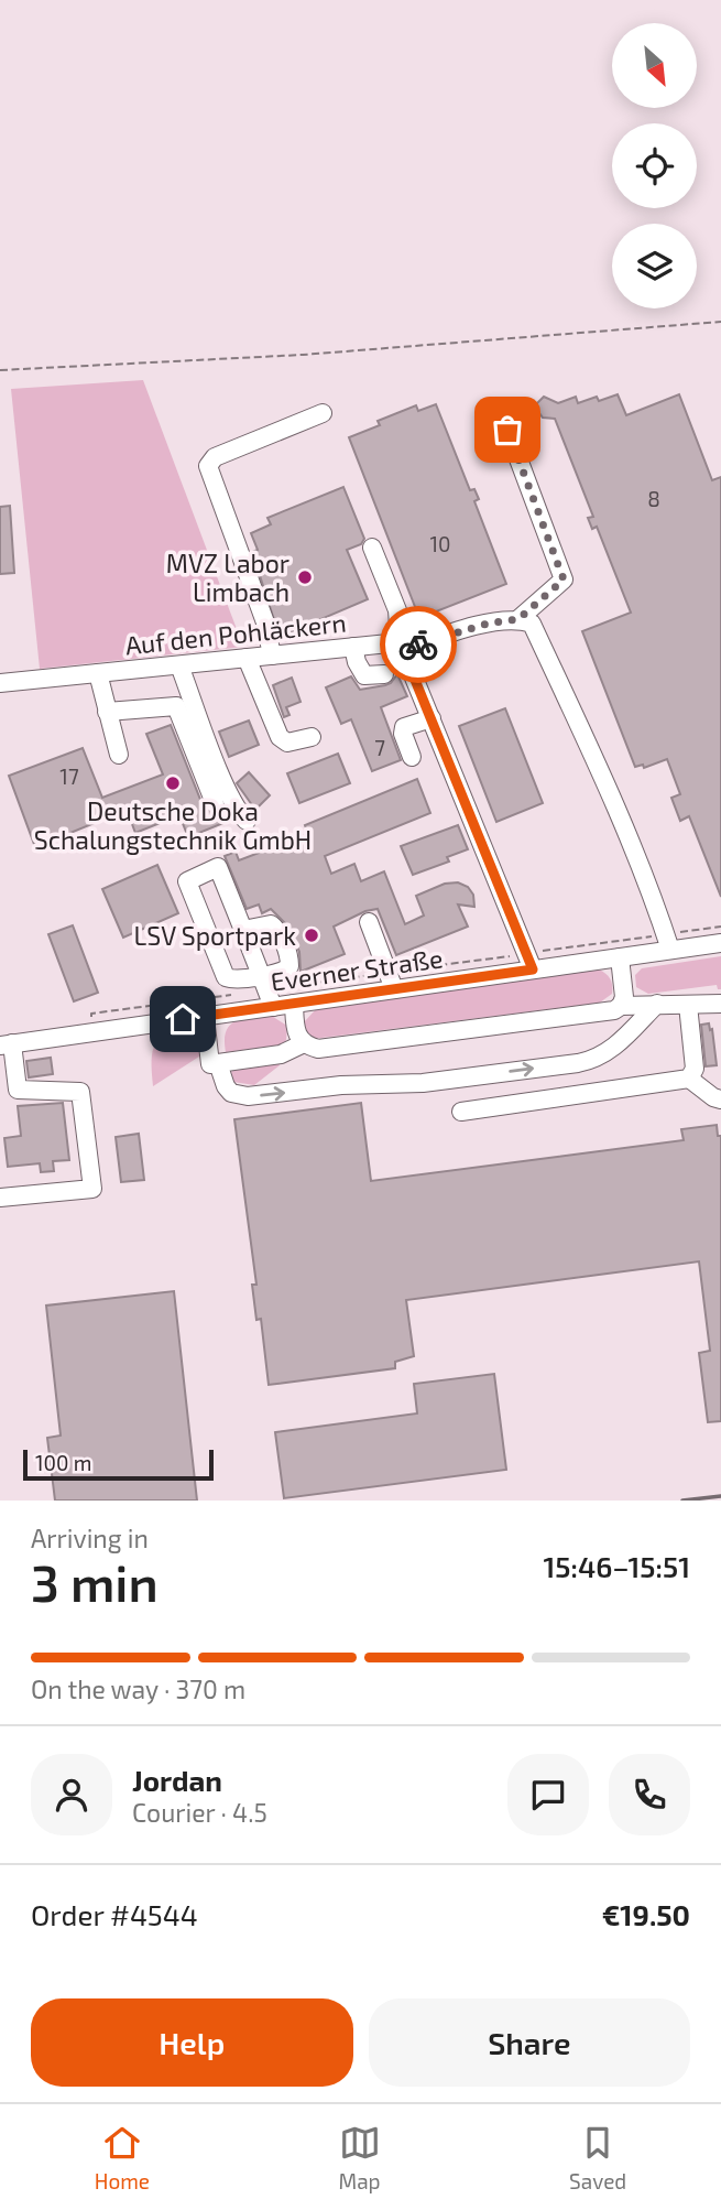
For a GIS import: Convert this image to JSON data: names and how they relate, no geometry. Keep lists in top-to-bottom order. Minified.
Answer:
{"streets":{"street":["Auf den Pohläckern","Everner Straße"]},"places":["MVZ Labor Limbach","Deutsche Doka Schalungstechnik GmbH","LSV Sportpark"],"house_numbers":["8","10","7","17"],"scale_bar":"100 m","north":"bottom right","page":{"scale":"100 m","heading":["3 min","Arriving in","15:46–15:51"],"panel":["Jordan","Courier · 4.5","Order #4544","€19.50"],"bar":"On the way · 370 m","buttons":["Help","Share"],"tabs":["Home","Map","Saved"]}}
